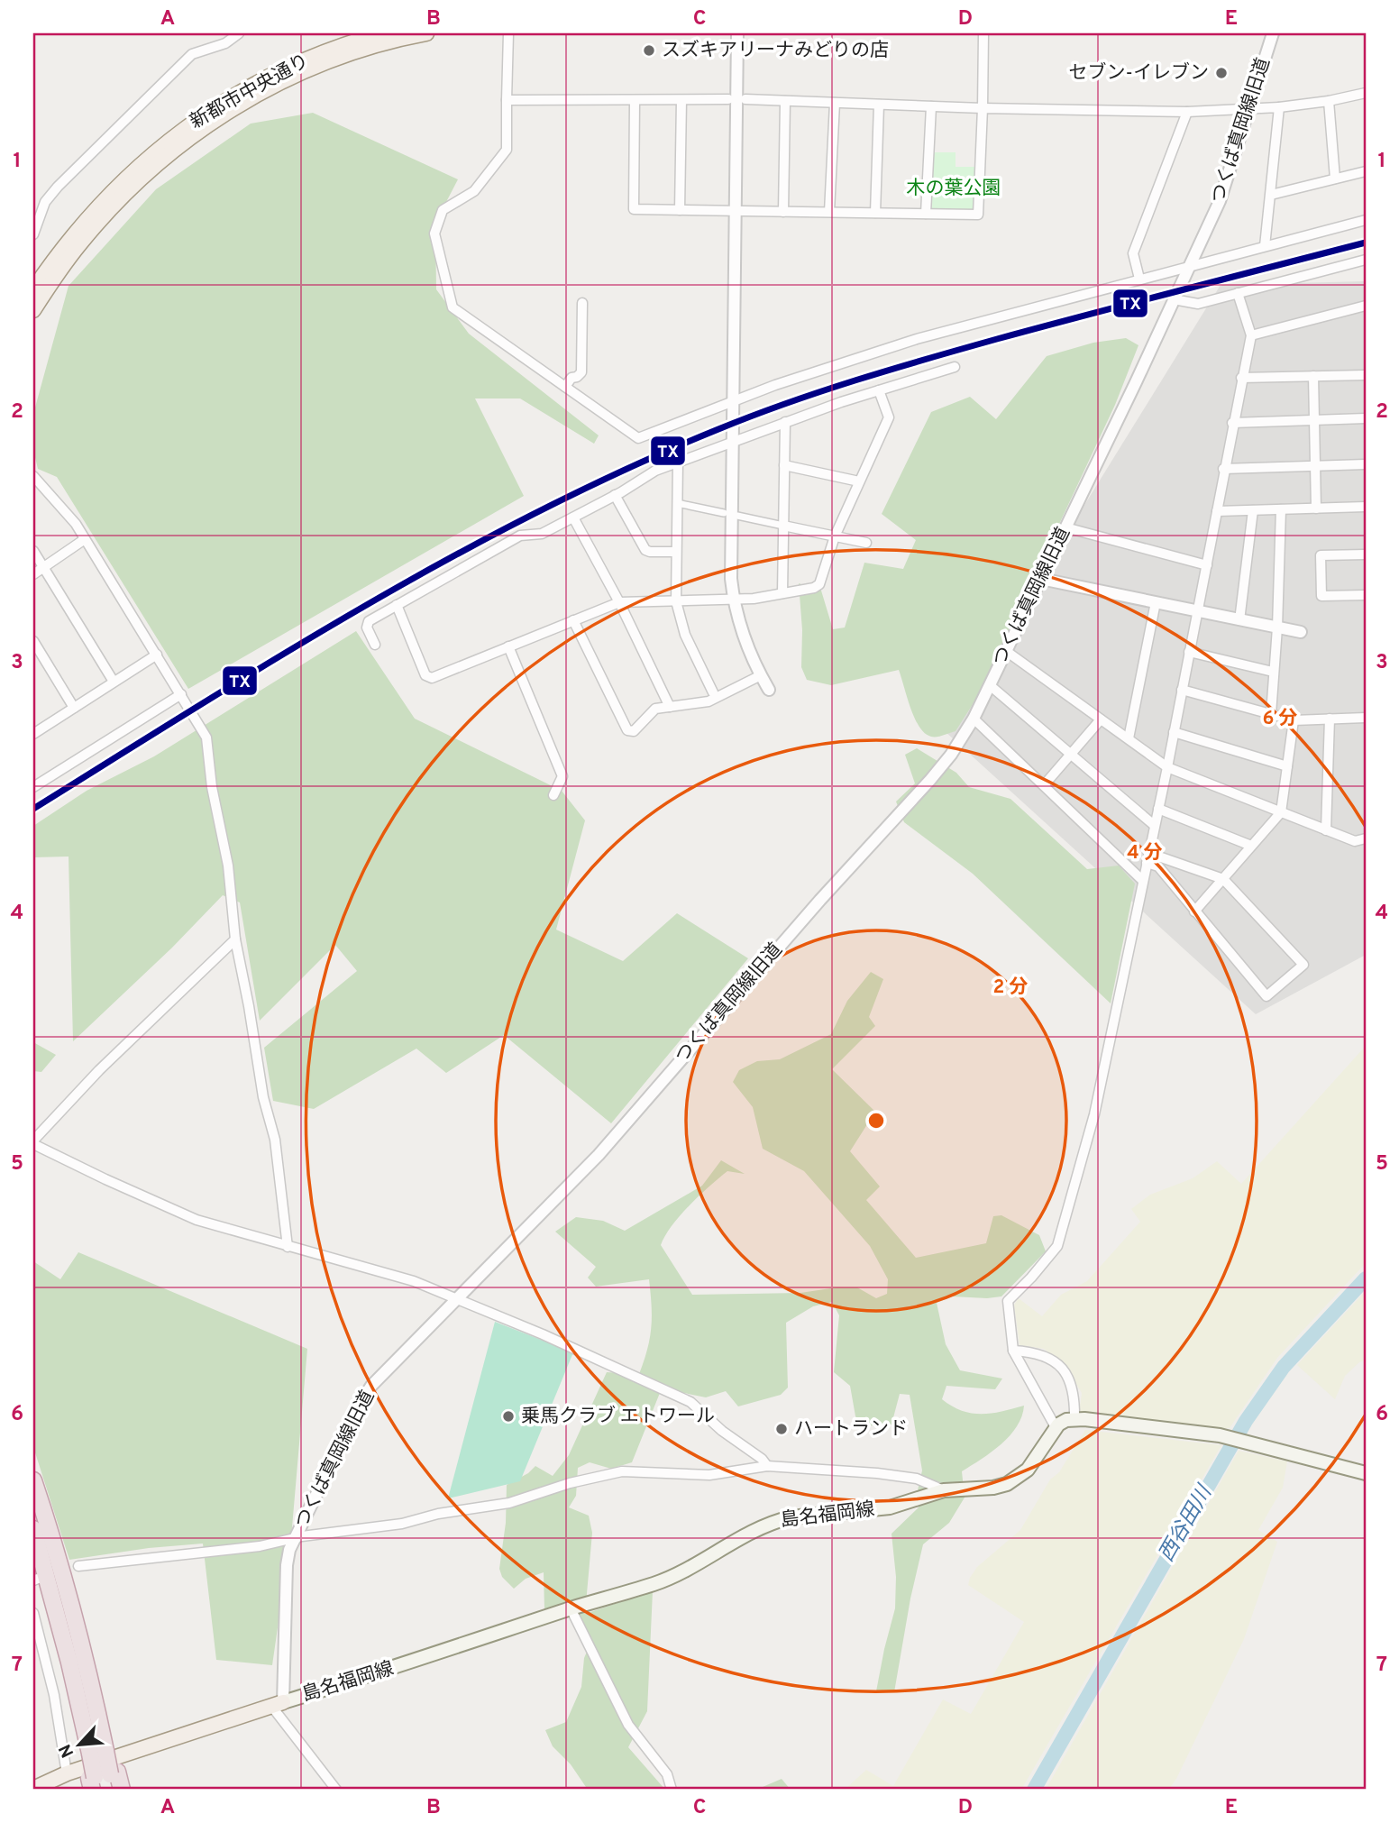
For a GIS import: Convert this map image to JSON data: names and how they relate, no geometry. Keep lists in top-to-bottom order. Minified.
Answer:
{"streets":{"main road":["新都市中央通り","島名福岡線"],"street":["つくば真岡線旧道"]},"crossings":[["つくば真岡線旧道","島名福岡線"]],"water":["西谷田川"],"parks":["木の葉公園"],"places":["スズキアリーナみどりの店","セブン-イレブン","乗馬クラブ エトワール","ハートランド"],"lines":["transit line TX"],"north":"bottom left","grid":{"columns":["A","B","C","D","E"],"rows":["1","2","3","4","5","6","7"]},"rings":["6 分","4 分","2 分"]}
